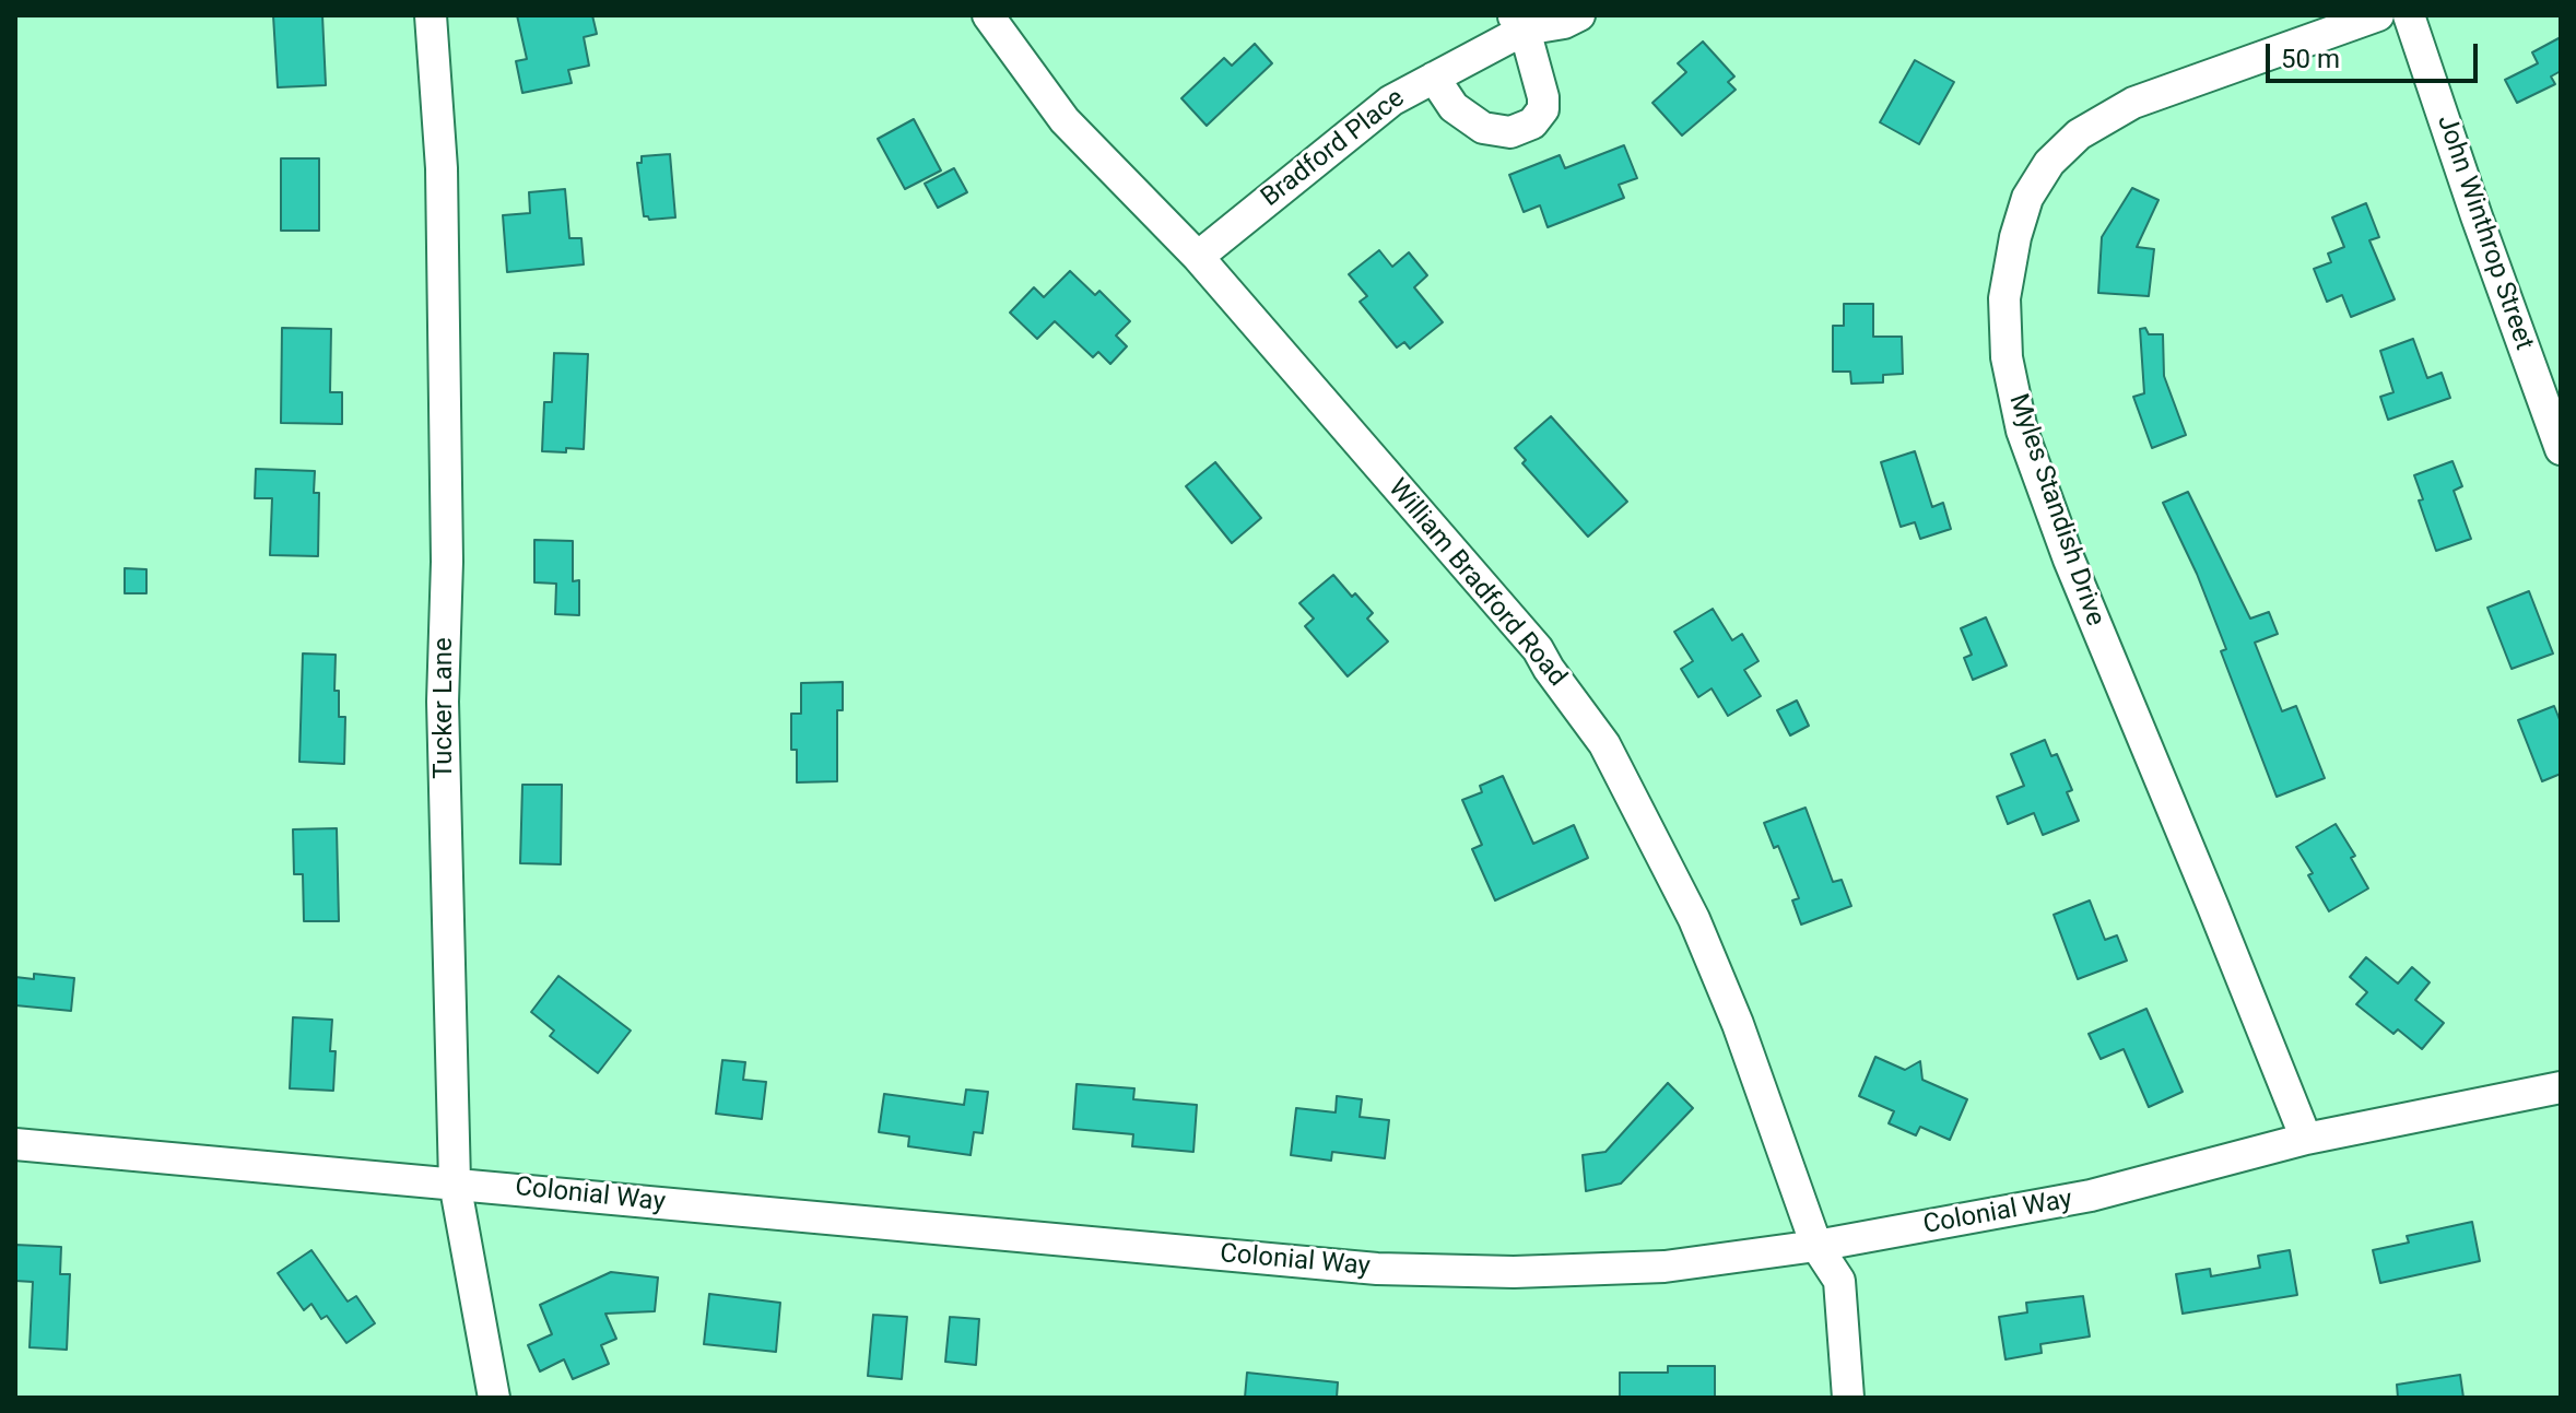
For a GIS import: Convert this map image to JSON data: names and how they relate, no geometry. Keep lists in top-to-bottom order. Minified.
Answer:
{"streets":{"street":["Bradford Place","John Winthrop Street","Myles Standish Drive","William Bradford Road","Tucker Lane","Colonial Way"]},"crossings":[["Bradford Place","William Bradford Road"],["Myles Standish Drive","Colonial Way"],["William Bradford Road","Colonial Way"],["Tucker Lane","Colonial Way"]],"scale_bar":"50 m"}
